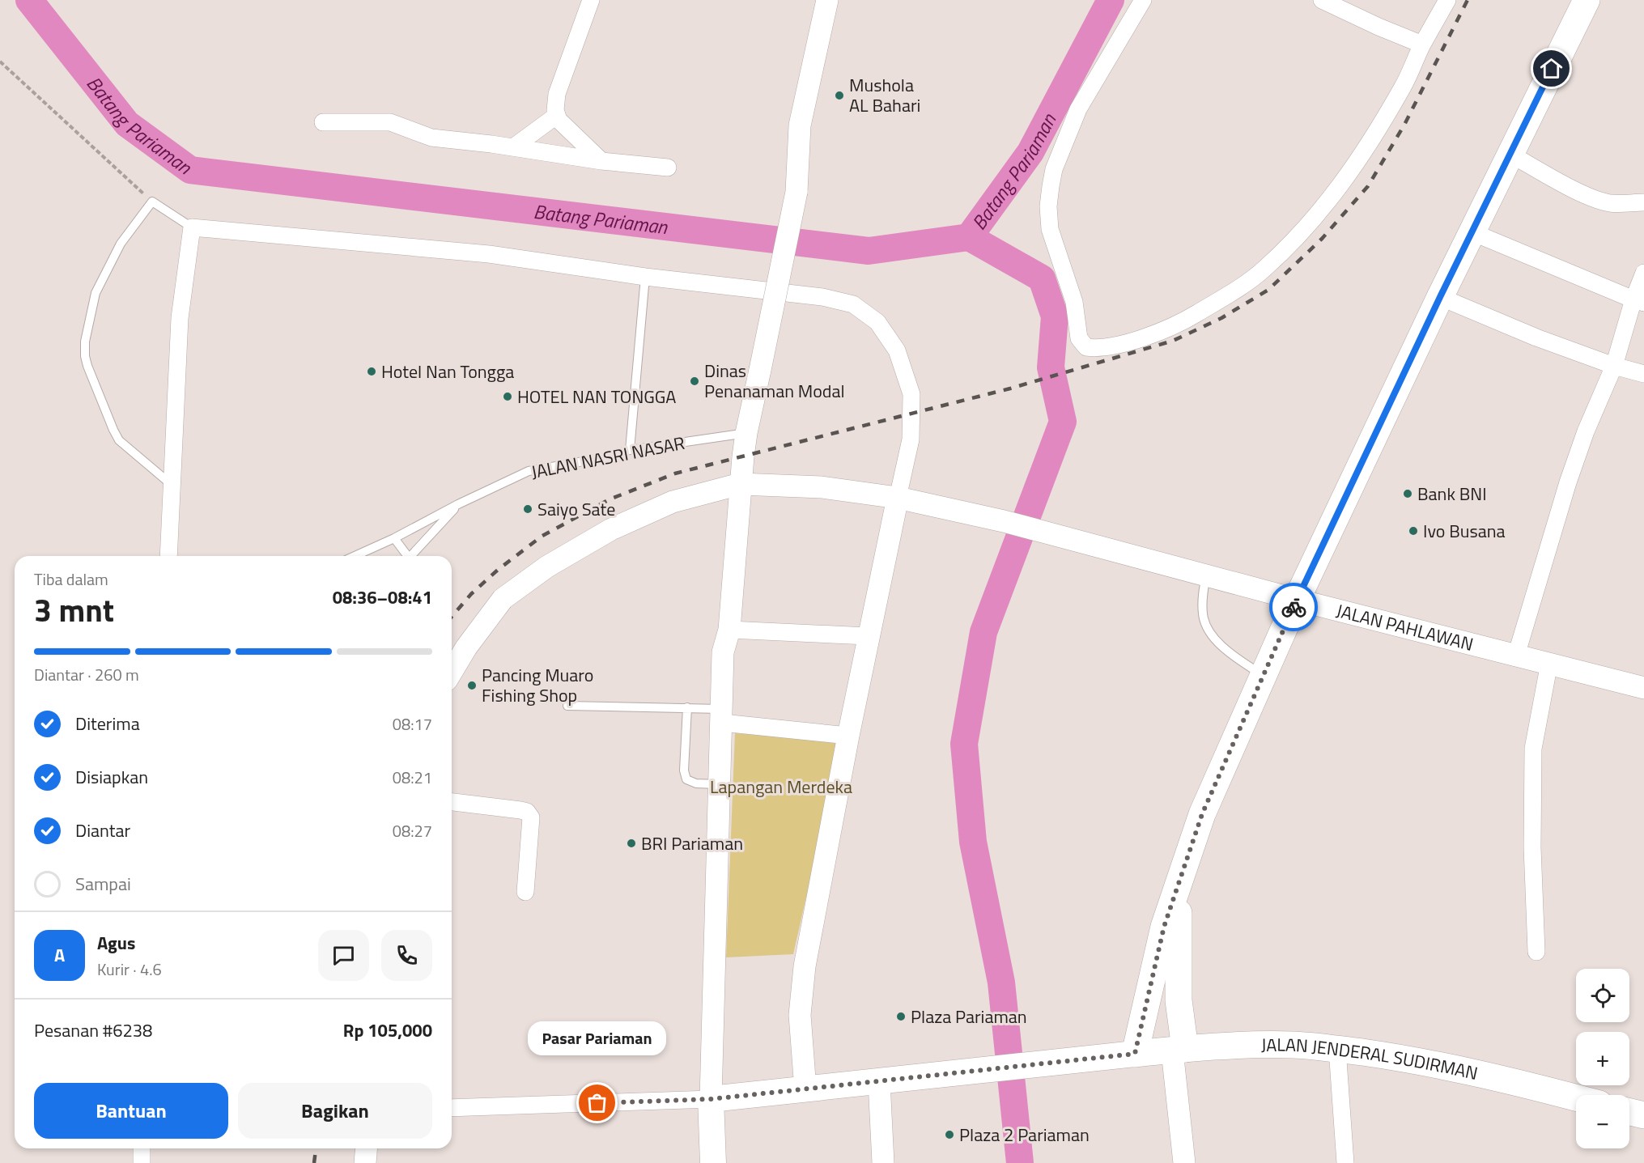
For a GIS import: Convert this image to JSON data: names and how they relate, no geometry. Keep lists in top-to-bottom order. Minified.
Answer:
{"streets":{"main road":["JALAN JENDERAL SUDIRMAN"],"street":["JALAN PAHLAWAN"],"lane":["JALAN NASRI NASAR"]},"water":["Batang Pariaman"],"parks":["Lapangan Merdeka"],"places":["Mushola AL Bahari","Hotel Nan Tongga","Dinas Penanaman Modal","HOTEL NAN TONGGA","Bank BNI","Saiyo Sate","Ivo Busana","Pancing Muaro Fishing Shop","BRI Pariaman","Plaza Pariaman","Pasar Pariaman","Plaza 2 Pariaman"],"page":{"heading":["3 mnt","Tiba dalam","08:36–08:41"],"panel":["Agus","Kurir · 4.6","Pesanan #6238","Rp 105,000"],"bar":"Diantar · 260 m","list":[["Diterima","08:17"],["Disiapkan","08:21"],["Diantar","08:27"],"Sampai"],"round":"A","map_buttons":["+","−"],"bubble":"Pasar Pariaman","buttons":["Bantuan","Bagikan"]}}
